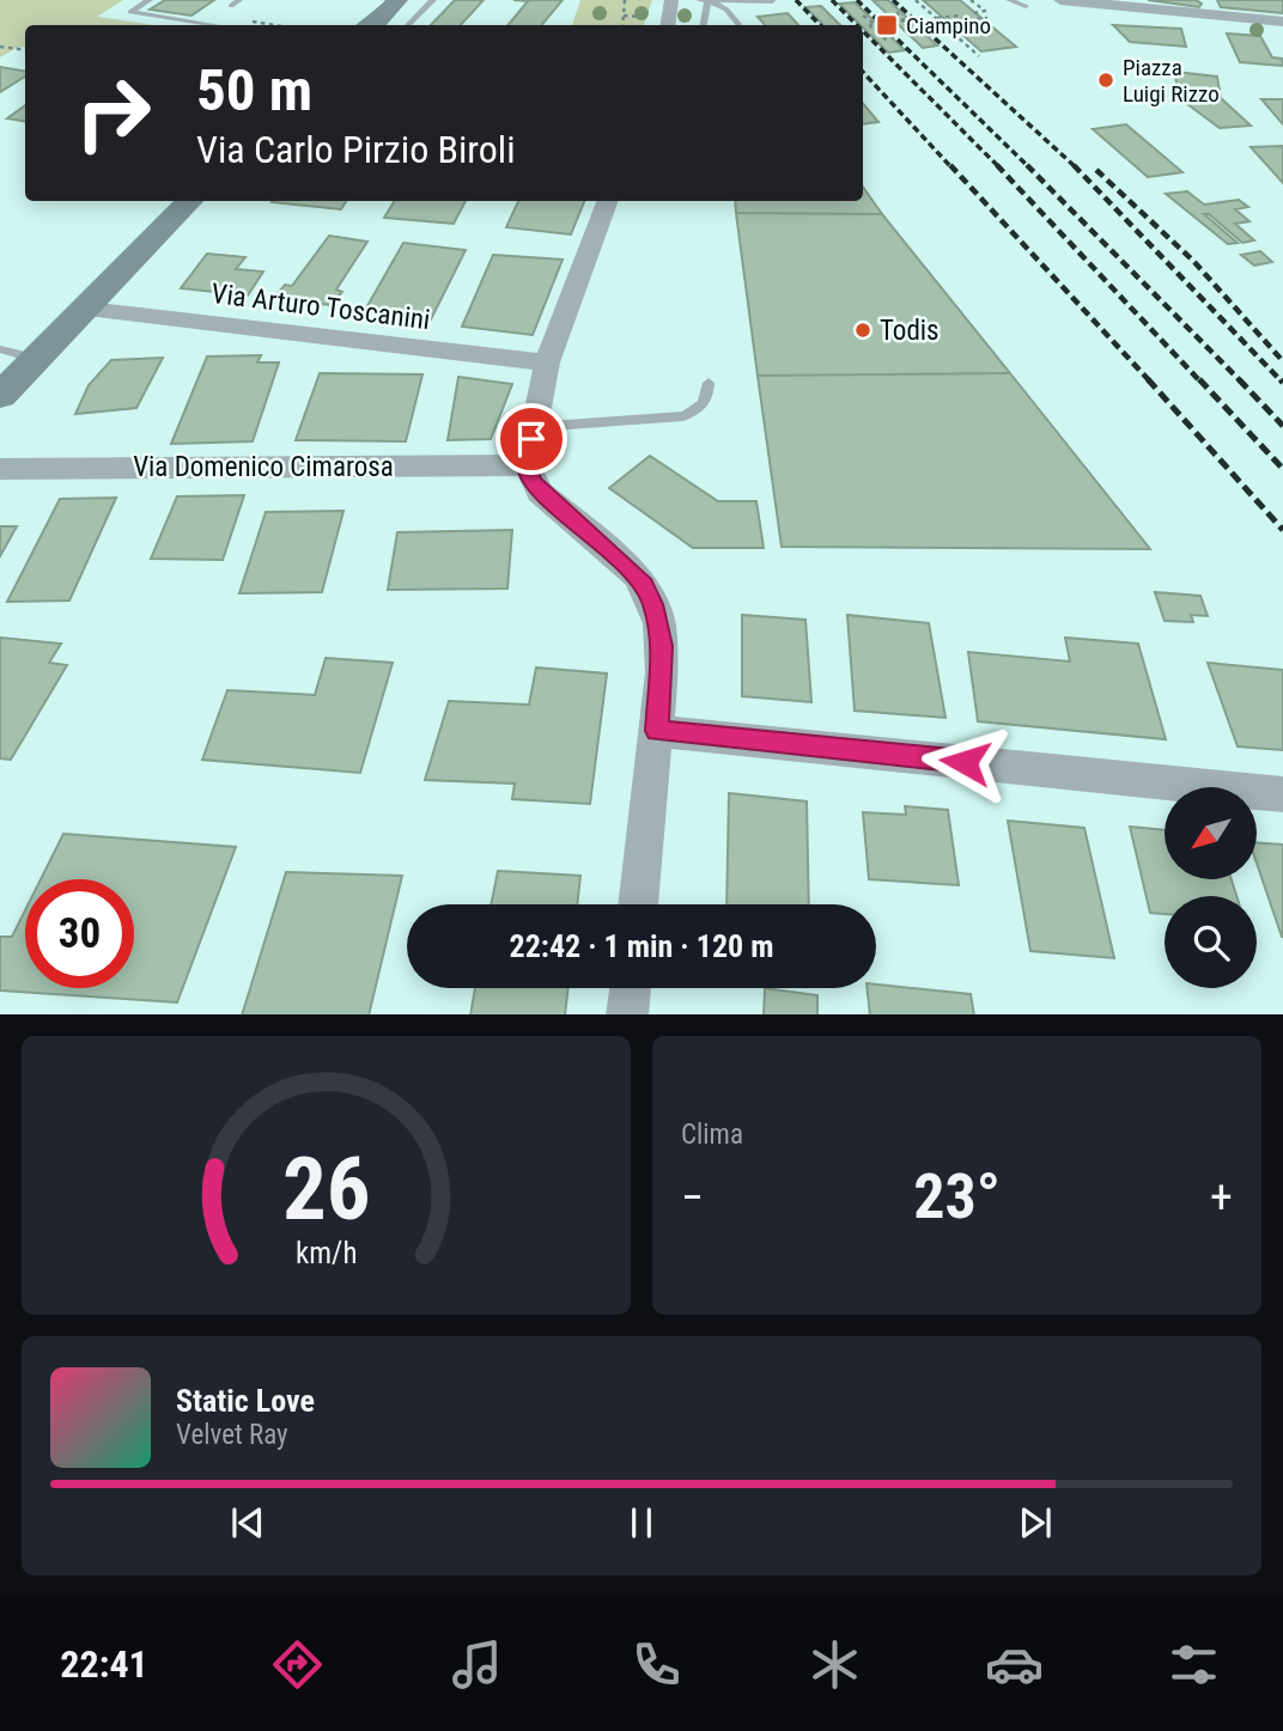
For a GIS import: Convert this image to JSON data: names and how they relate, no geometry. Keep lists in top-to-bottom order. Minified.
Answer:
{"streets":{"street":["Via Arturo Toscanini","Via Domenico Cimarosa"]},"places":{"transit":["Ciampino"],"other":["Piazza Luigi Rizzo","Todis"]},"north":"bottom left","page":{"turn":["50 m","Via Carlo Pirzio Biroli"],"limit":"30","trip":"22:42 · 1 min · 120 m","tile":"Clima","heat":["−","23°","+"],"song":["Static Love","Velvet Ray"],"tabs":"22:41","gauge":["26","km/h"]}}
